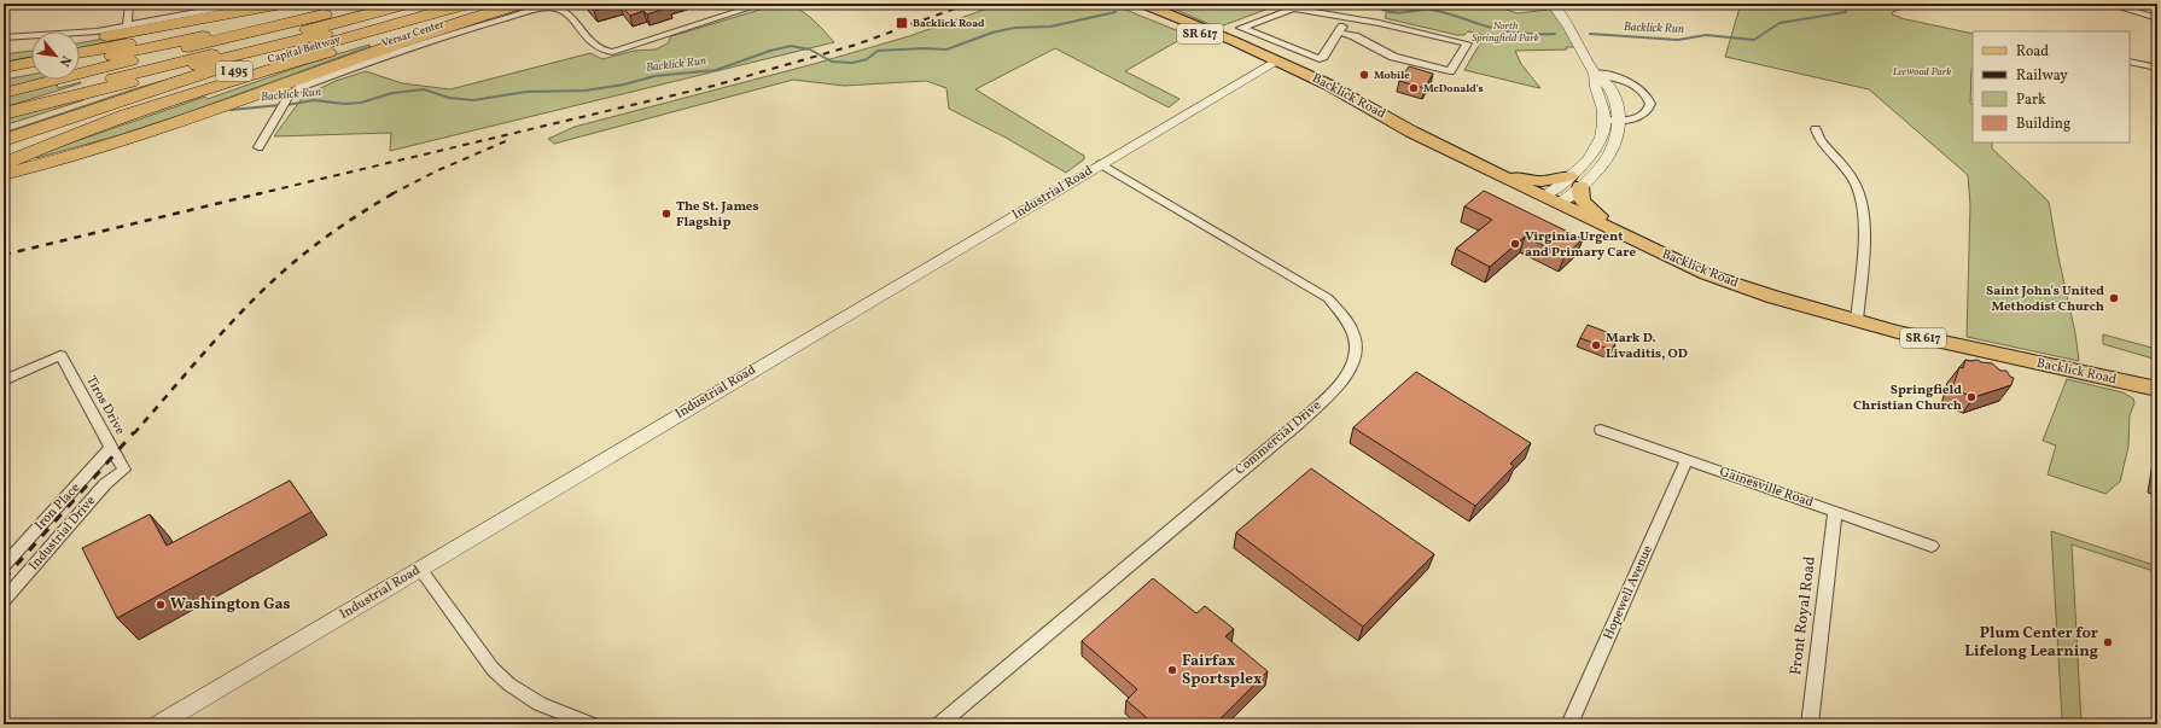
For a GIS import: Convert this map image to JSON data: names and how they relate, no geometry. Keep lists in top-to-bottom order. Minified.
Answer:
{"streets":{"highway":["Capital Beltway","I 495"],"main road":["SR 617","Backlick Road"],"street":["Versar Center","Industrial Road","Tiros Drive","Commercial Drive","Gainesville Road","Iron Place","Industrial Drive","Hopewell Avenue","Front Royal Road"]},"crossings":[["Backlick Road","Industrial Road"],["Industrial Road","Commercial Drive"],["Tiros Drive","Iron Place"],["Tiros Drive","Industrial Drive"],["Gainesville Road","Hopewell Avenue"],["Gainesville Road","Front Royal Road"]],"water":["Backlick Run"],"parks":["North Springfield Park","Leewood Park"],"places":{"transit":["Backlick Road"],"other":["Mobile","McDonald's","The St. James Flagship","Virginia Urgent and Primary Care","Saint John's United Methodist Church","Mark D. Livaditis, OD","Springfield Christian Church","Washington Gas","Plum Center for Lifelong Learning","Fairfax Sportsplex"]},"legend":["Road","Railway","Park","Building"],"north":"bottom right"}
